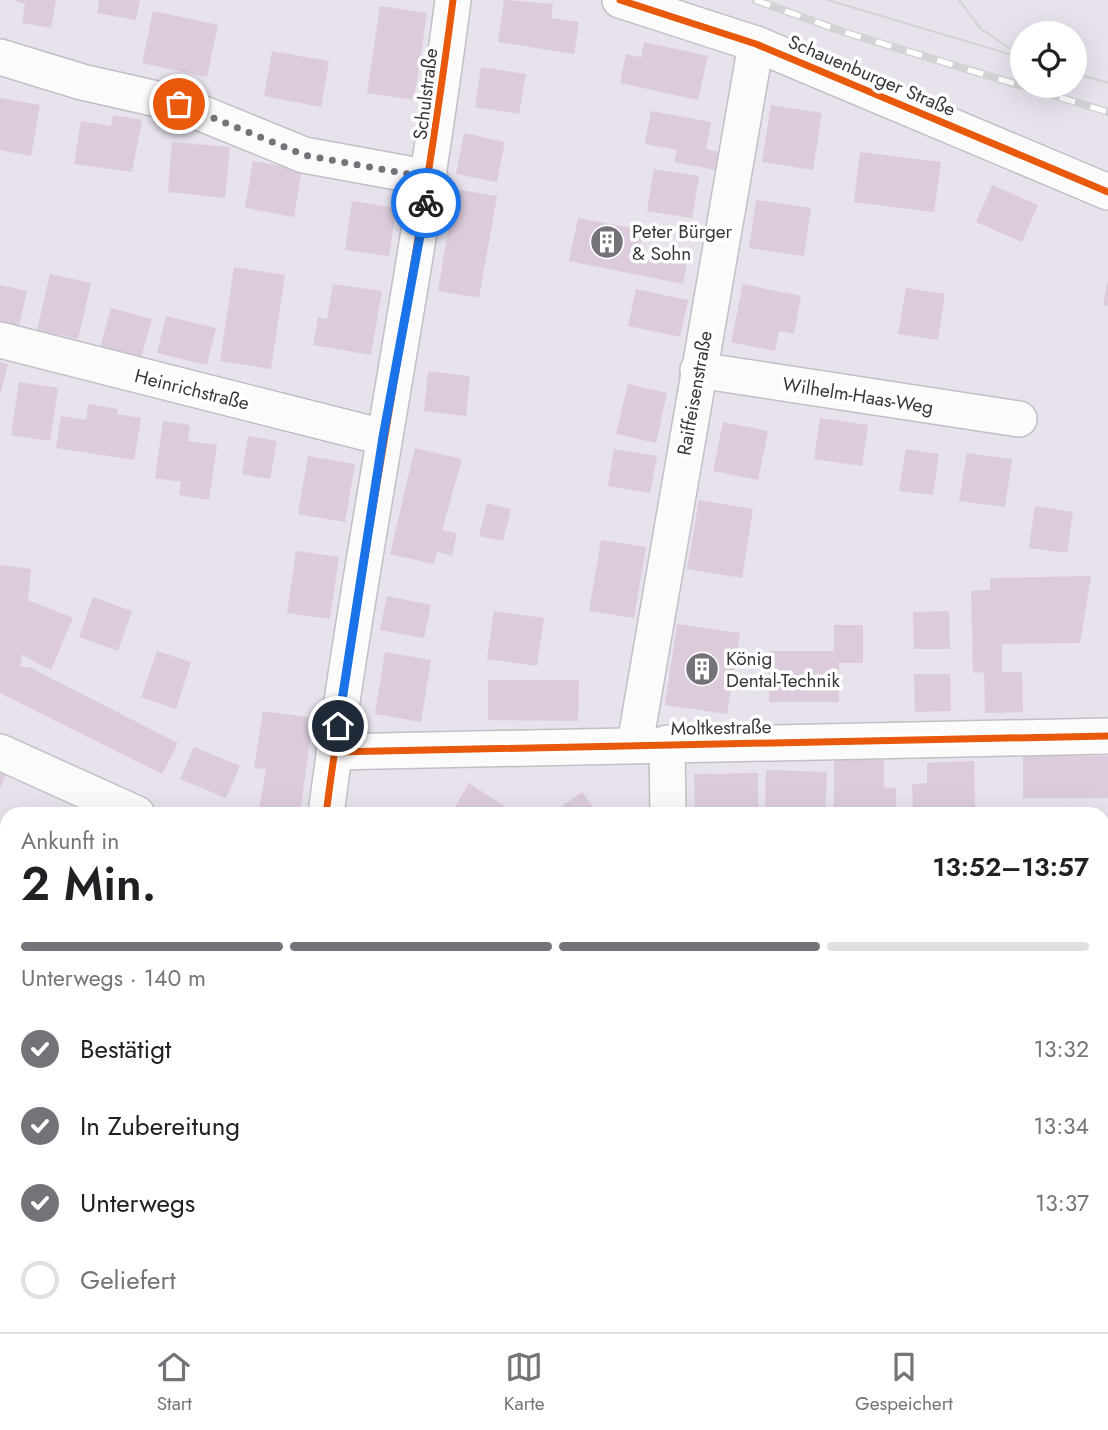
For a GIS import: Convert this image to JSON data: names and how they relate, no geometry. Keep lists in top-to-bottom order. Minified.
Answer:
{"streets":{"street":["Schauenburger Straße","Schulstraße","Heinrichstraße","Raiffeisenstraße","Wilhelm-Haas-Weg","Moltkestraße"]},"crossings":[["Schauenburger Straße","Raiffeisenstraße"],["Schulstraße","Heinrichstraße"],["Schulstraße","Moltkestraße"],["Raiffeisenstraße","Wilhelm-Haas-Weg"],["Raiffeisenstraße","Moltkestraße"]],"places":{"building":["Peter Bürger & Sohn","König Dental-Technik"]},"page":{"heading":["2 Min.","Ankunft in","13:52–13:57"],"bar":"Unterwegs · 140 m","list":[["Bestätigt","13:32"],["In Zubereitung","13:34"],["Unterwegs","13:37"],"Geliefert"],"tabs":["Start","Karte","Gespeichert"]}}
